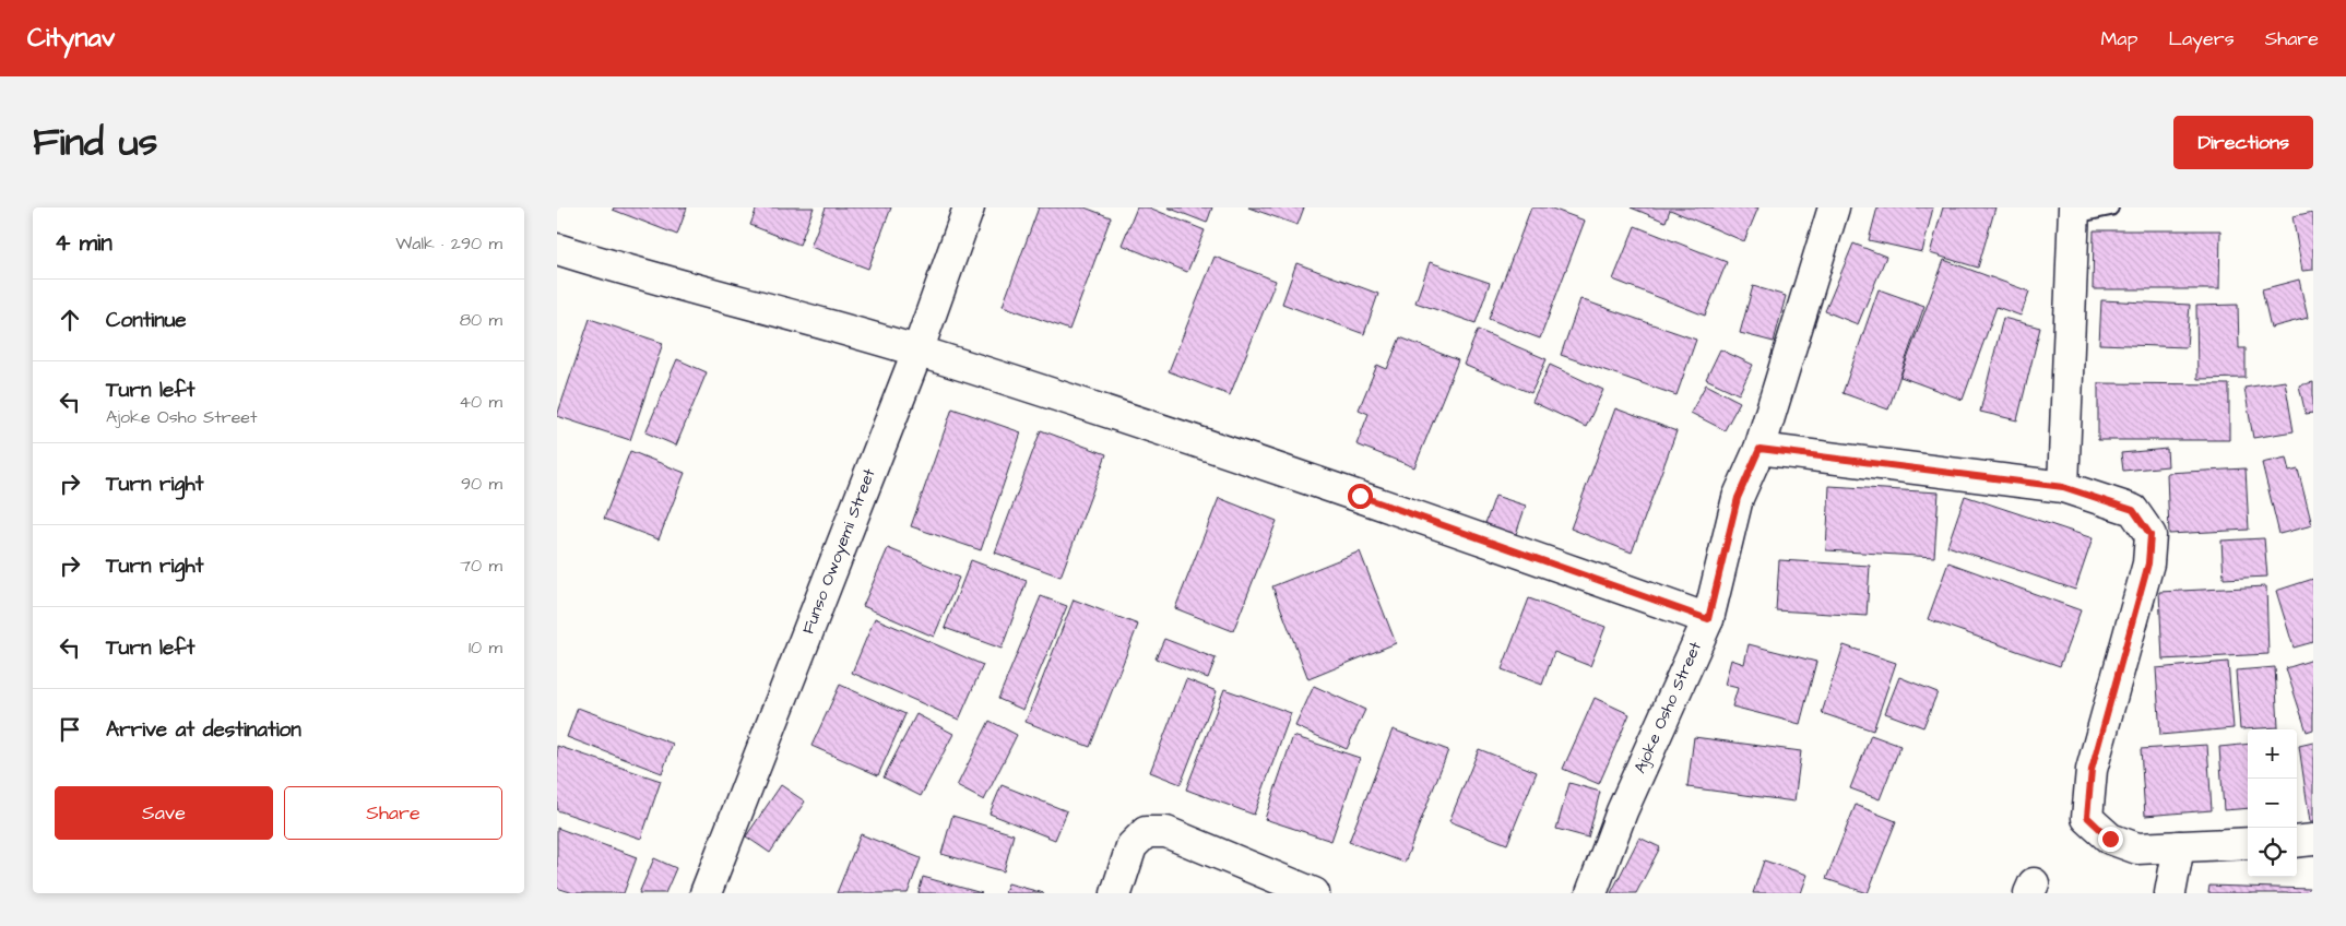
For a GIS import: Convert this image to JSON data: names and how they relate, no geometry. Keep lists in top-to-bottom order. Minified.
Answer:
{"streets":{"street":["Funso Owoyemi Street","Ajoke Osho Street"]},"page":{"header":"Citynav","nav":["Map","Layers","Share"],"title":"Find us","buttons":["Directions",["Save","Share"]],"heading":["4 min","Walk · 290 m"],"list":[["Continue","80 m"],["Turn left","Ajoke Osho Street","40 m"],["Turn right","90 m"],["Turn right","70 m"],["Turn left","10 m"],"Arrive at destination"],"map_buttons":["+","−"]}}
